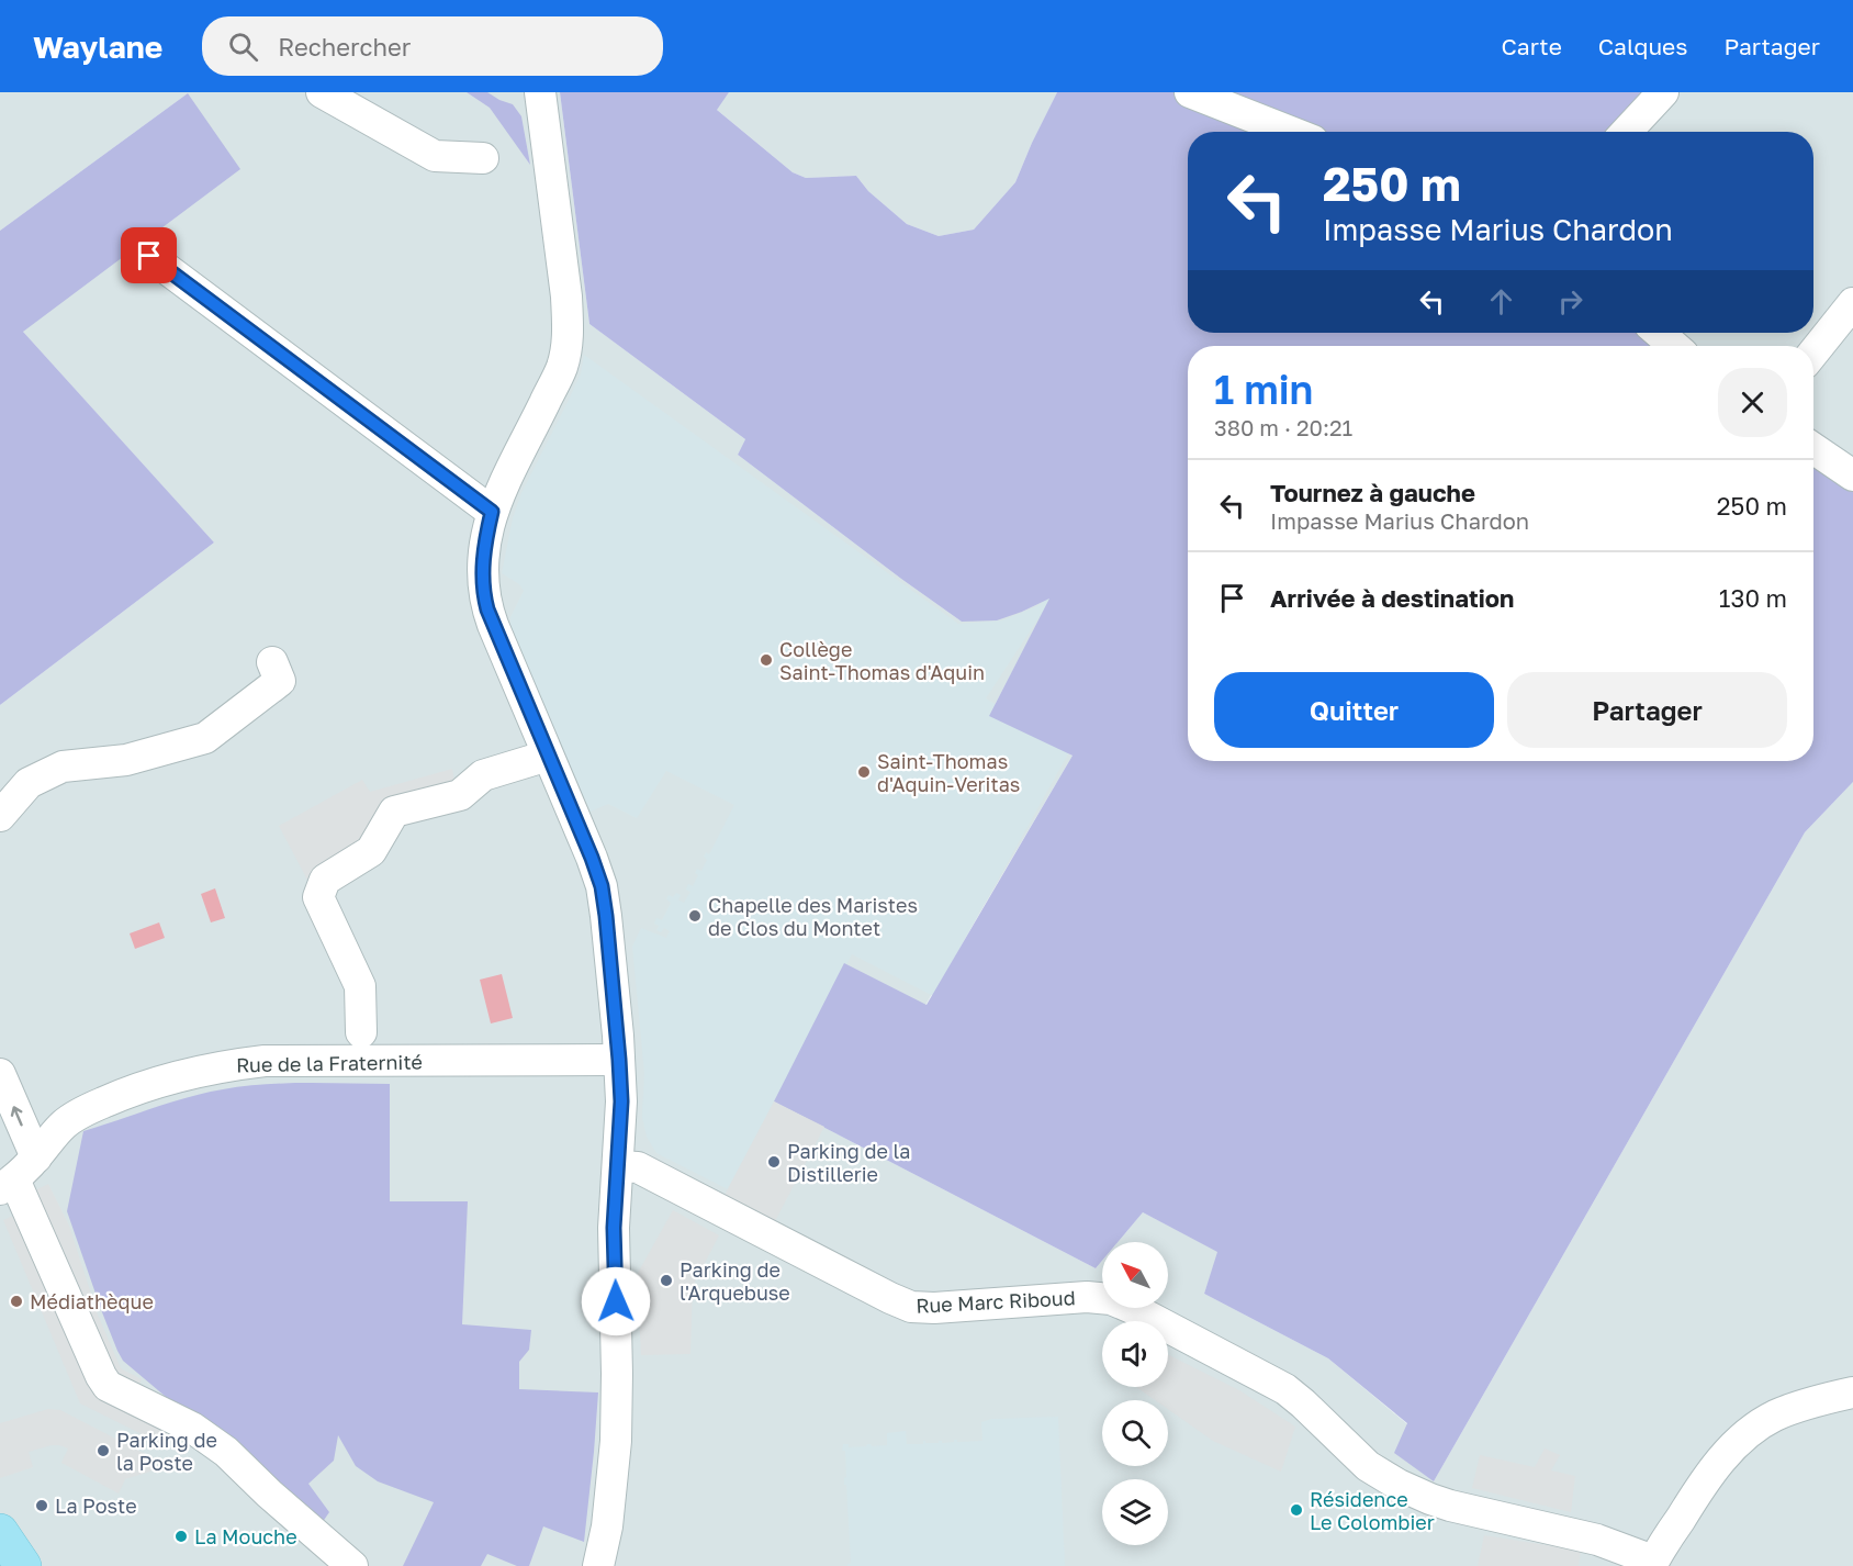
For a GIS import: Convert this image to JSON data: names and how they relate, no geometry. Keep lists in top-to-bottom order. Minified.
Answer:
{"streets":{"street":["Rue de la Fraternité","Rue Marc Riboud"]},"places":["Collège Saint-Thomas d'Aquin","Saint-Thomas d'Aquin-Veritas","Chapelle des Maristes de Clos du Montet","Parking de la Distillerie","Parking de l'Arquebuse","Médiathèque","Parking de la Poste","La Poste","Résidence Le Colombier","La Mouche"],"north":"top left","page":{"header":"Waylane","search":"Rechercher","nav":["Carte","Calques","Partager"],"turn":["250 m","Impasse Marius Chardon"],"heading":["1 min","380 m · 20:21"],"list":[{"name":"Tournez à gauche","note":"Impasse Marius Chardon","value":"250 m"},{"name":"Arrivée à destination","value":"130 m"}],"buttons":["Quitter","Partager"]}}
